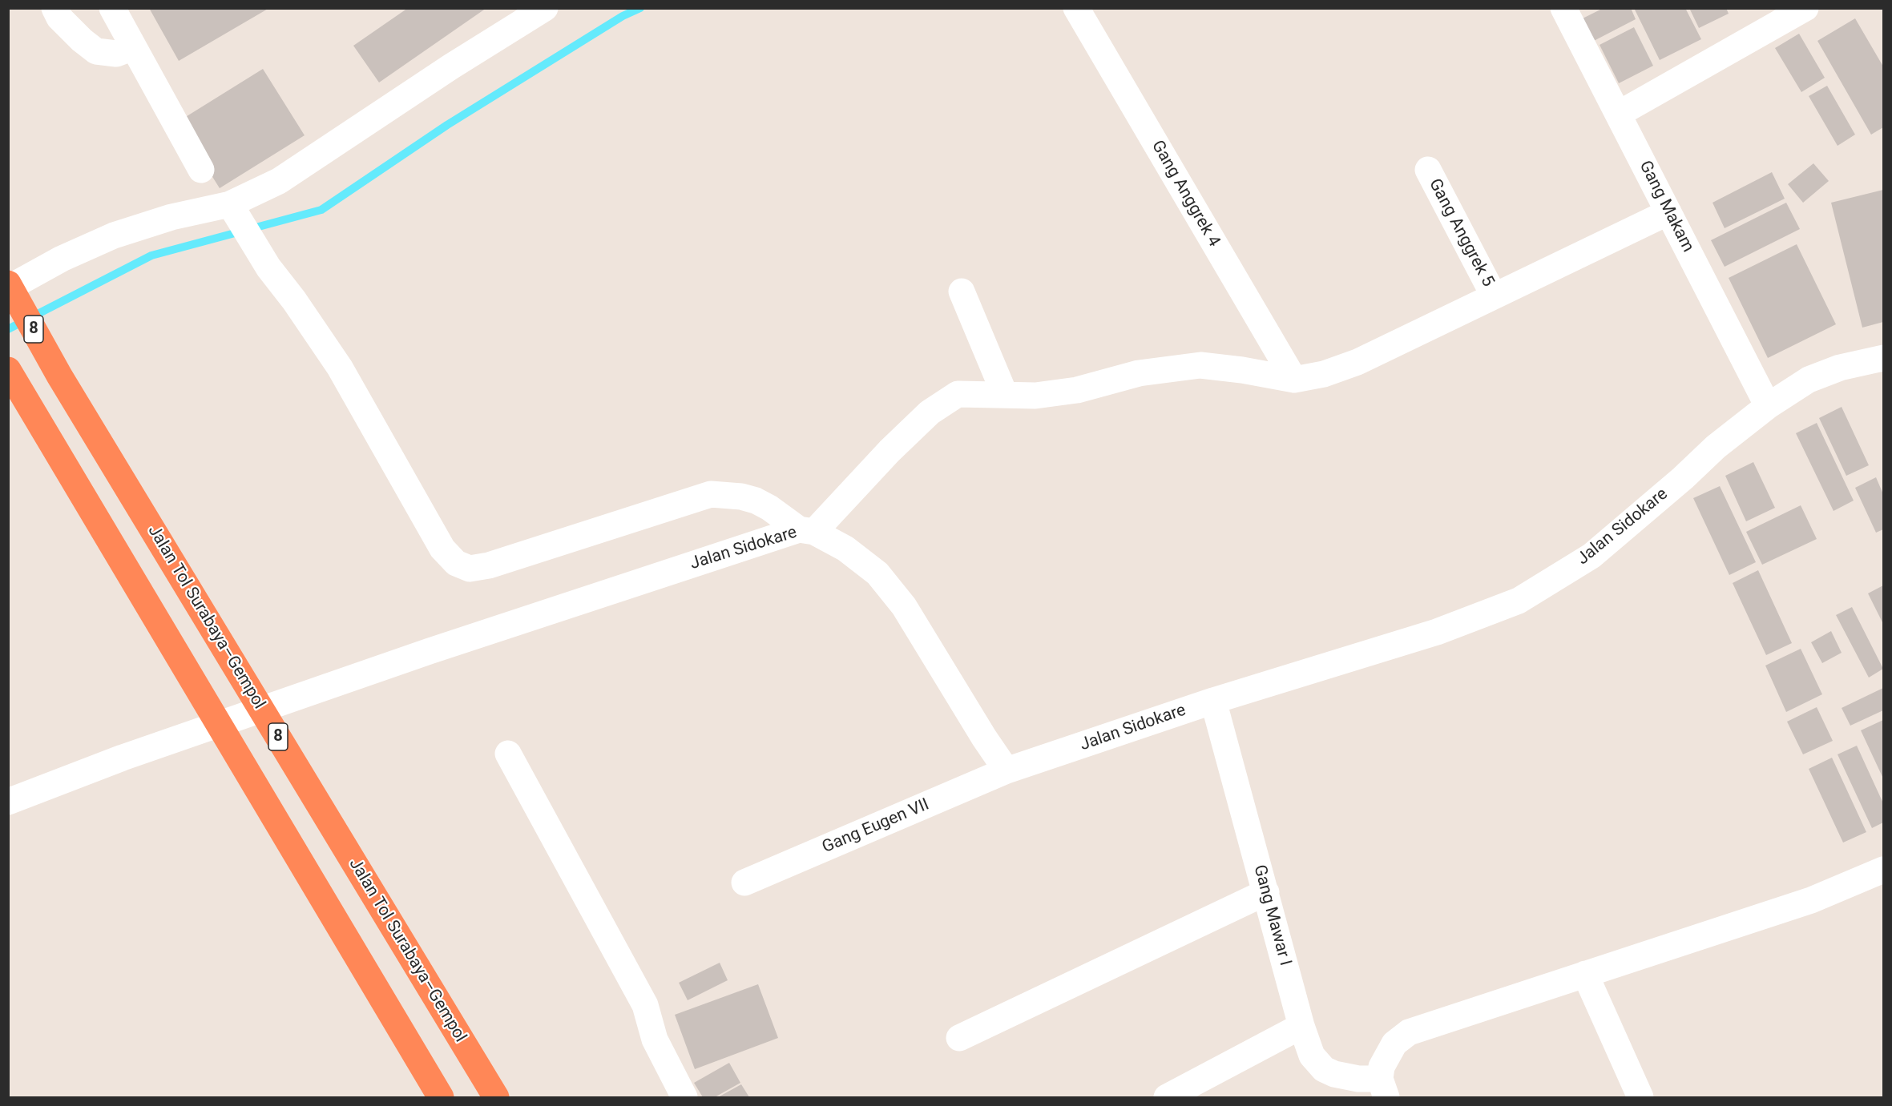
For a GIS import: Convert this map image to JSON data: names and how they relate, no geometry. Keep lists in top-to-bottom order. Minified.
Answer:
{"streets":{"highway":["8","Jalan Tol Surabaya–Gempol"],"street":["Gang Anggrek 4","Gang Makam","Gang Anggrek 5","Jalan Sidokare","Gang Eugen VII","Gang Mawar I"]},"crossings":[["Gang Makam","Jalan Sidokare"],["Jalan Sidokare","Gang Eugen VII"],["Jalan Sidokare","Gang Mawar I"]]}
